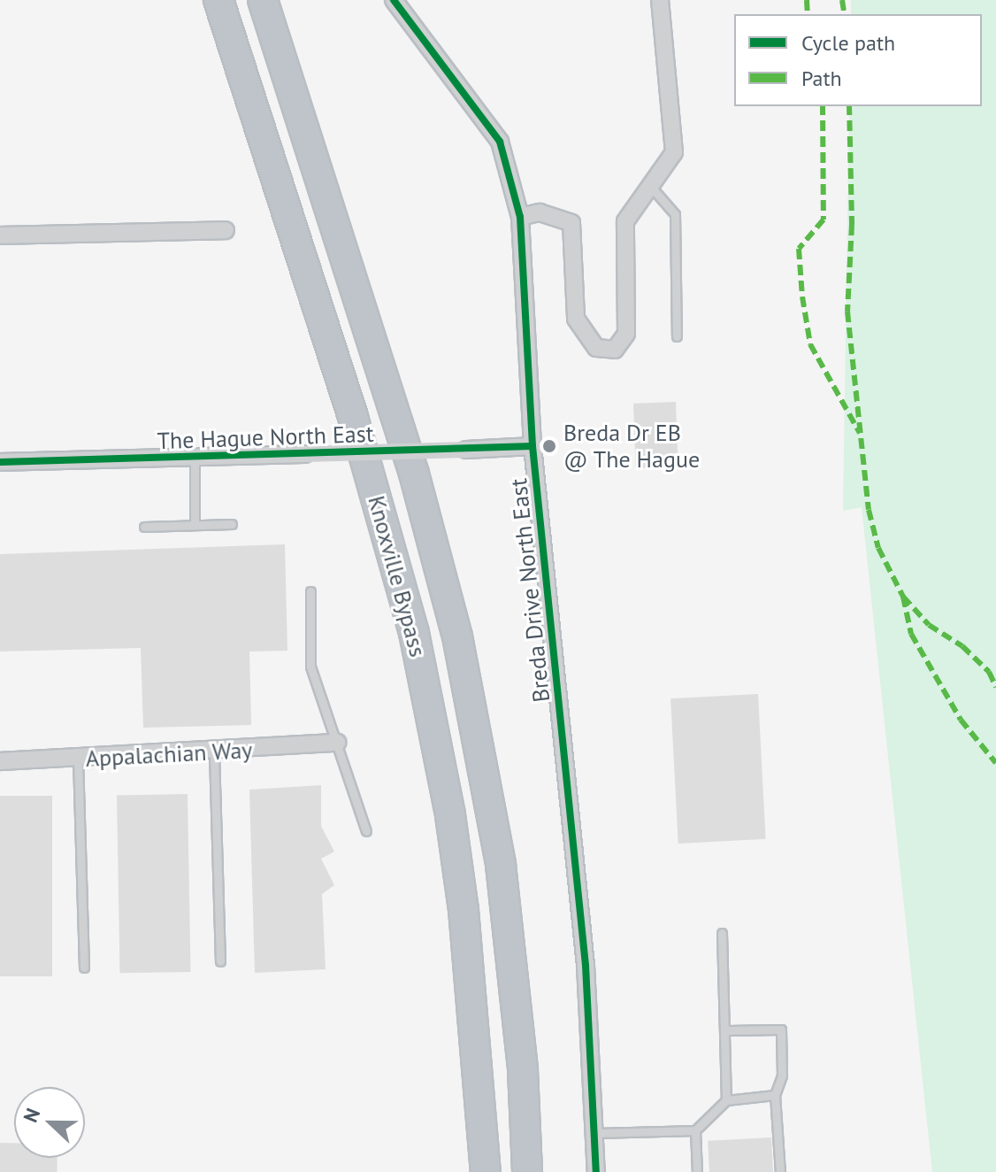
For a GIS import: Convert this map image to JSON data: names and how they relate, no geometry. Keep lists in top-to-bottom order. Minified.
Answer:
{"streets":{"highway":["Knoxville Bypass"],"street":["The Hague North East","Breda Drive North East","Appalachian Way"]},"crossings":[["The Hague North East","Breda Drive North East"]],"places":["Breda Dr EB @ The Hague"],"legend":["Cycle path","Path"],"north":"left"}
